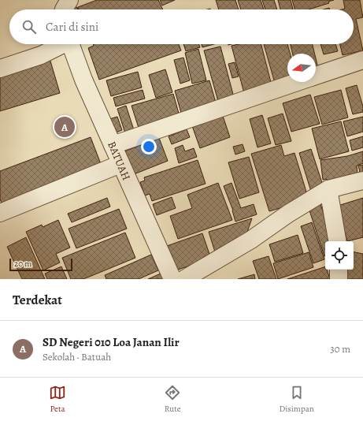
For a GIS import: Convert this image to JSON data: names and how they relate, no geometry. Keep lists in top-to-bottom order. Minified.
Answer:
{"streets":{"street":["BATUAH"]},"scale_bar":"20 m","north":"left","page":{"search":"Cari di sini","pins":"A","scale":"20 m","heading":"Terdekat","list":[{"mark":"A","name":"SD Negeri 010 Loa Janan Ilir","note":"Sekolah · Batuah","value":"30 m"}],"nav":["Peta","Rute","Disimpan"]}}
